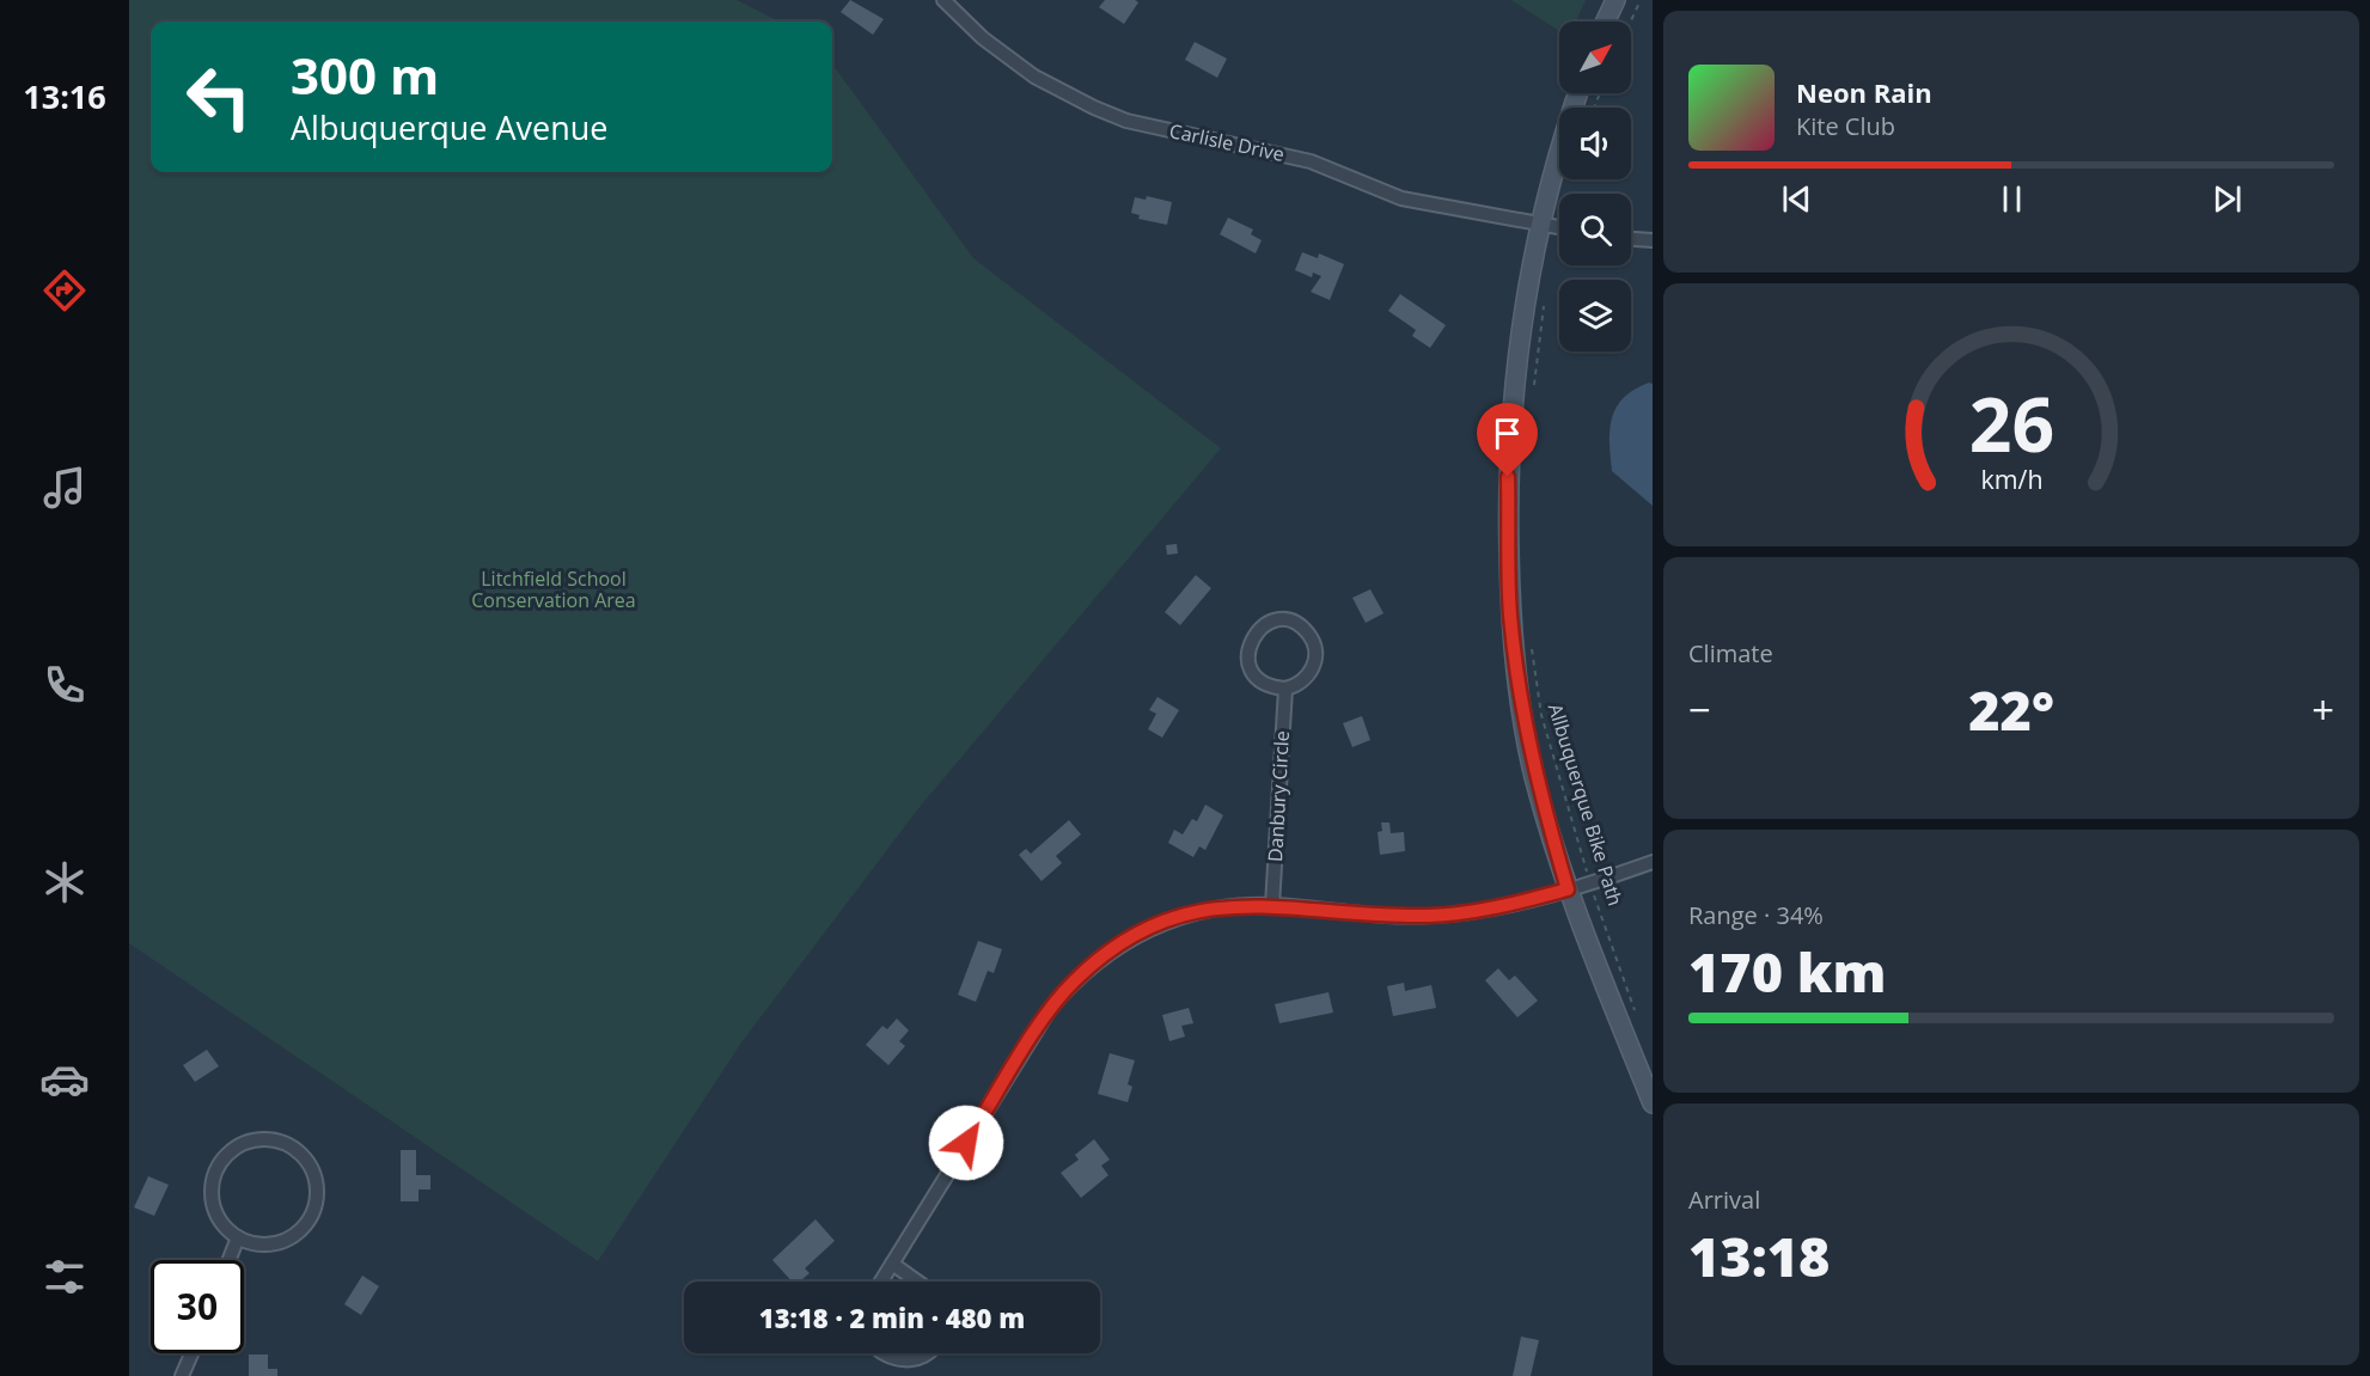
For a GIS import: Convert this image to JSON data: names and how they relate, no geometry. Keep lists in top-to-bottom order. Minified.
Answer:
{"streets":{"street":["Carlisle Drive","Danbury Circle"],"path":["Allbuquerque Bike Path"]},"parks":["Litchfield School Conservation Area"],"north":"top right","page":{"tabs":"13:16","turn":["300 m","Albuquerque Avenue"],"song":["Neon Rain","Kite Club"],"tile":["Climate",["Range · 34%","170 km"],["Arrival","13:18"]],"heat":["−","22°","+"],"limit":"30","trip":"13:18 · 2 min · 480 m","gauge":["26","km/h"]}}
